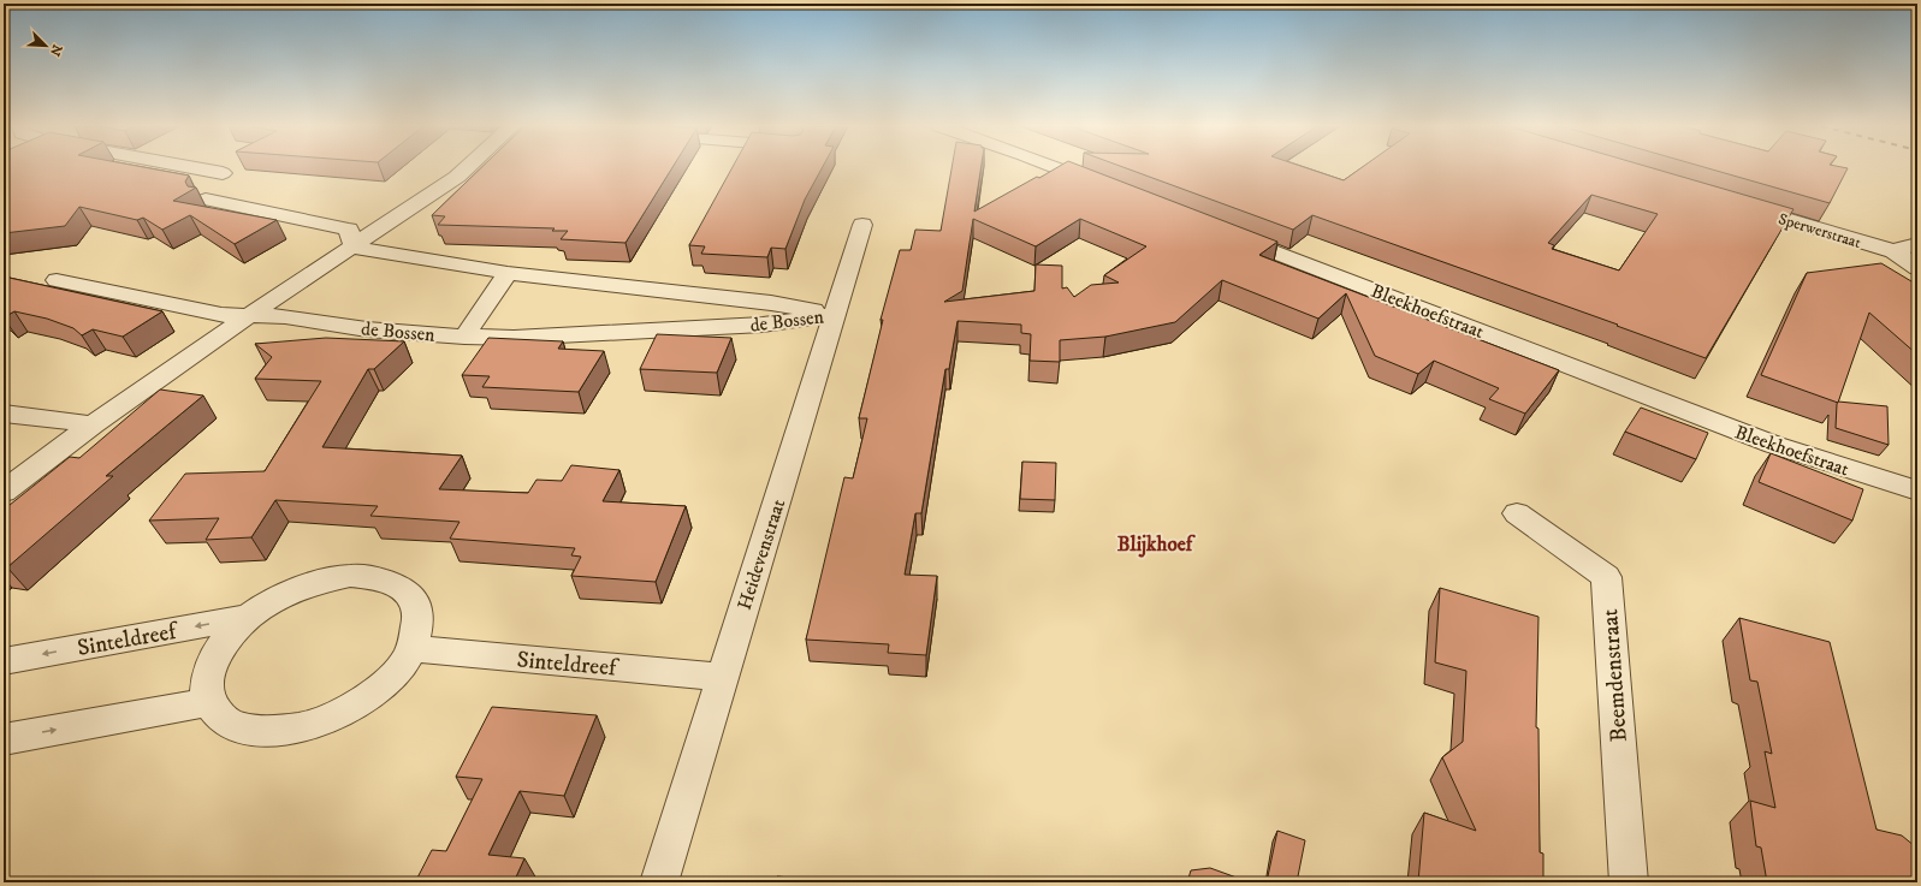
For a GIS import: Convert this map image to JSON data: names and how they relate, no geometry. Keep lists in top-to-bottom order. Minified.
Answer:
{"streets":{"street":["Sperwerstraat","Bleekhoefstraat","de Bossen","Heidevenstraat","Sinteldreef","Beemdenstraat"]},"crossings":[["de Bossen","Heidevenstraat"],["Heidevenstraat","Sinteldreef"]],"districts":["Blijkhoef"],"north":"bottom right"}
